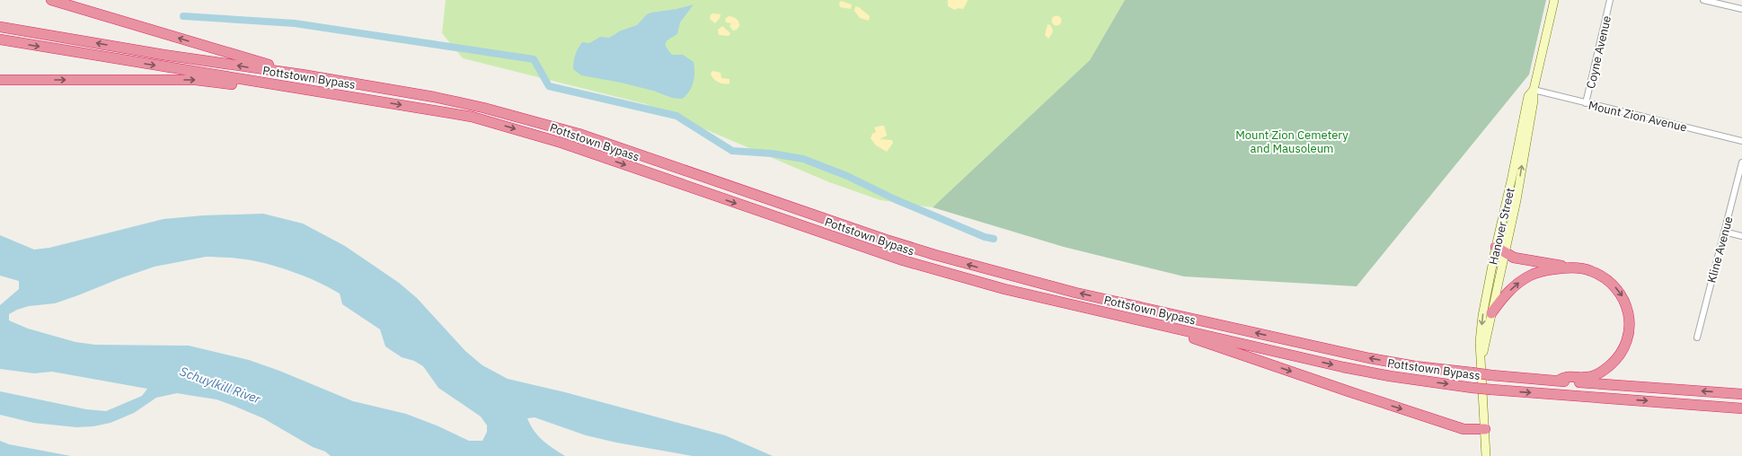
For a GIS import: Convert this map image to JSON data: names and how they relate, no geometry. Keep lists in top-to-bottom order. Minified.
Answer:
{"streets":{"highway":["Pottstown Bypass"],"main road":["Hanover Street"],"street":["Coyne Avenue","Mount Zion Avenue","Kline Avenue"]},"crossings":[["Coyne Avenue","Mount Zion Avenue"],["Mount Zion Avenue","Hanover Street"]],"water":["Schuylkill River"],"parks":["Mount Zion Cemetery and Mausoleum"]}
